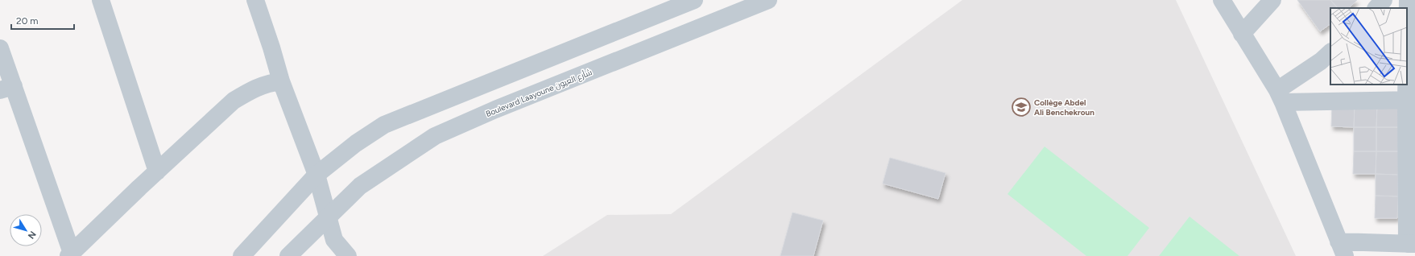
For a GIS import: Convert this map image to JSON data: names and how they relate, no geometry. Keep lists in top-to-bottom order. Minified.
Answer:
{"streets":{"street":["Boulevard Laayoune شأرع العيون"]},"places":{"school or university":["Collège Abdel Ali Benchekroun"]},"scale_bar":"20 m","north":"bottom right"}
